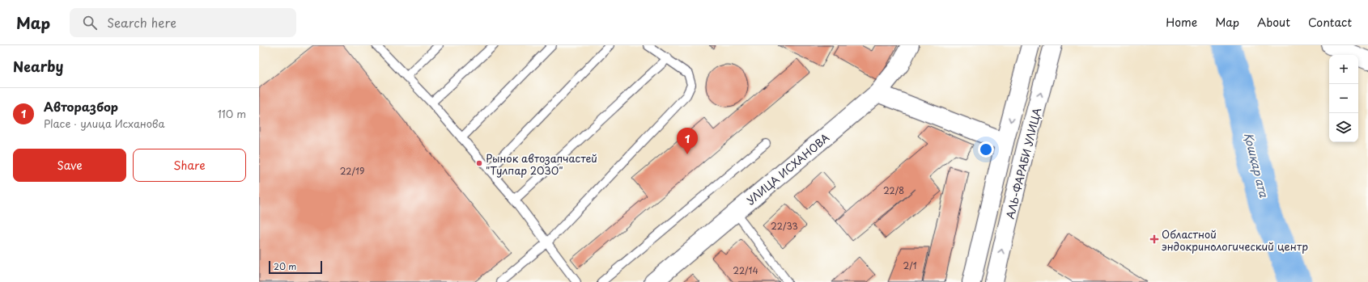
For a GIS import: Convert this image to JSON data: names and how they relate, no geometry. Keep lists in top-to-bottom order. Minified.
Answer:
{"streets":{"main road":["АЛЬ-ФАРАБИ УЛИЦА","УЛИЦА ИСХАНОВА"]},"water":["Қошқар ата"],"places":{"other":["Рынок автозапчастей \"Тулпар 2030\""],"health":["Областной эндокринологический центр"]},"house_numbers":["22/19","22/8","22/33","2/1","22/14"],"scale_bar":"20 m","page":{"header":"Map","search":"Search here","nav":["Home","Map","About","Contact"],"heading":"Nearby","map_buttons":["+","−"],"list":[{"mark":"1","name":"Авторазбор","note":"Place · улица Исханова","value":"110 m"}],"pins":"1","buttons":["Save","Share"],"scale":"20 m"}}
